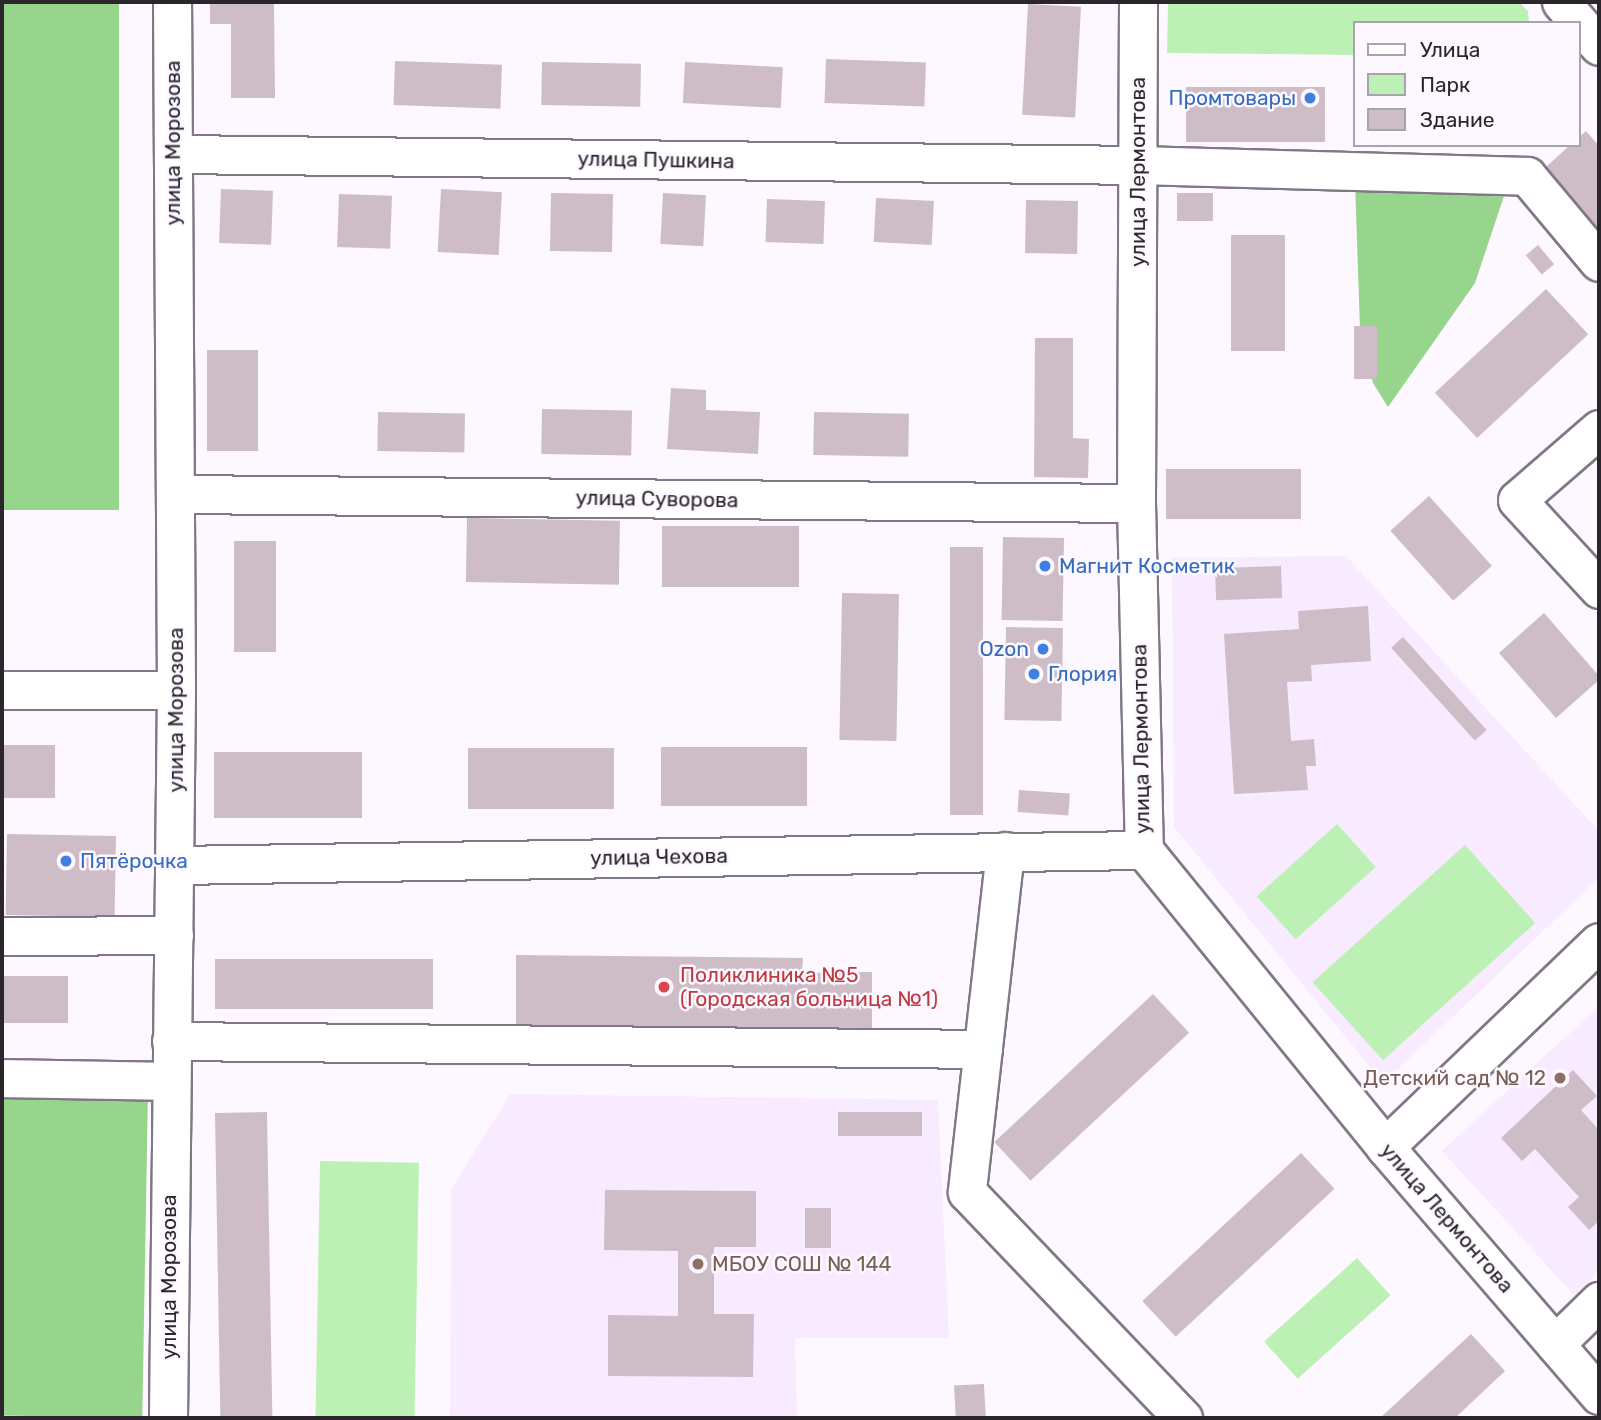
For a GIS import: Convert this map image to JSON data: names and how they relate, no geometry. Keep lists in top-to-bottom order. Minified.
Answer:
{"streets":{"street":["улица Морозова","улица Пушкина","улица Лермонтова","улица Суворова","улица Чехова"]},"crossings":[["улица Морозова","улица Пушкина"],["улица Морозова","улица Суворова"],["улица Морозова","улица Чехова"],["улица Пушкина","улица Лермонтова"],["улица Лермонтова","улица Суворова"],["улица Лермонтова","улица Чехова"]],"places":["Промтовары","Магнит Косметик","Ozon","Глория","Пятёрочка","Поликлиника №5 (Городская больница №1)","Детский сад № 12","МБОУ СОШ № 144"],"legend":["Улица","Парк","Здание"]}
